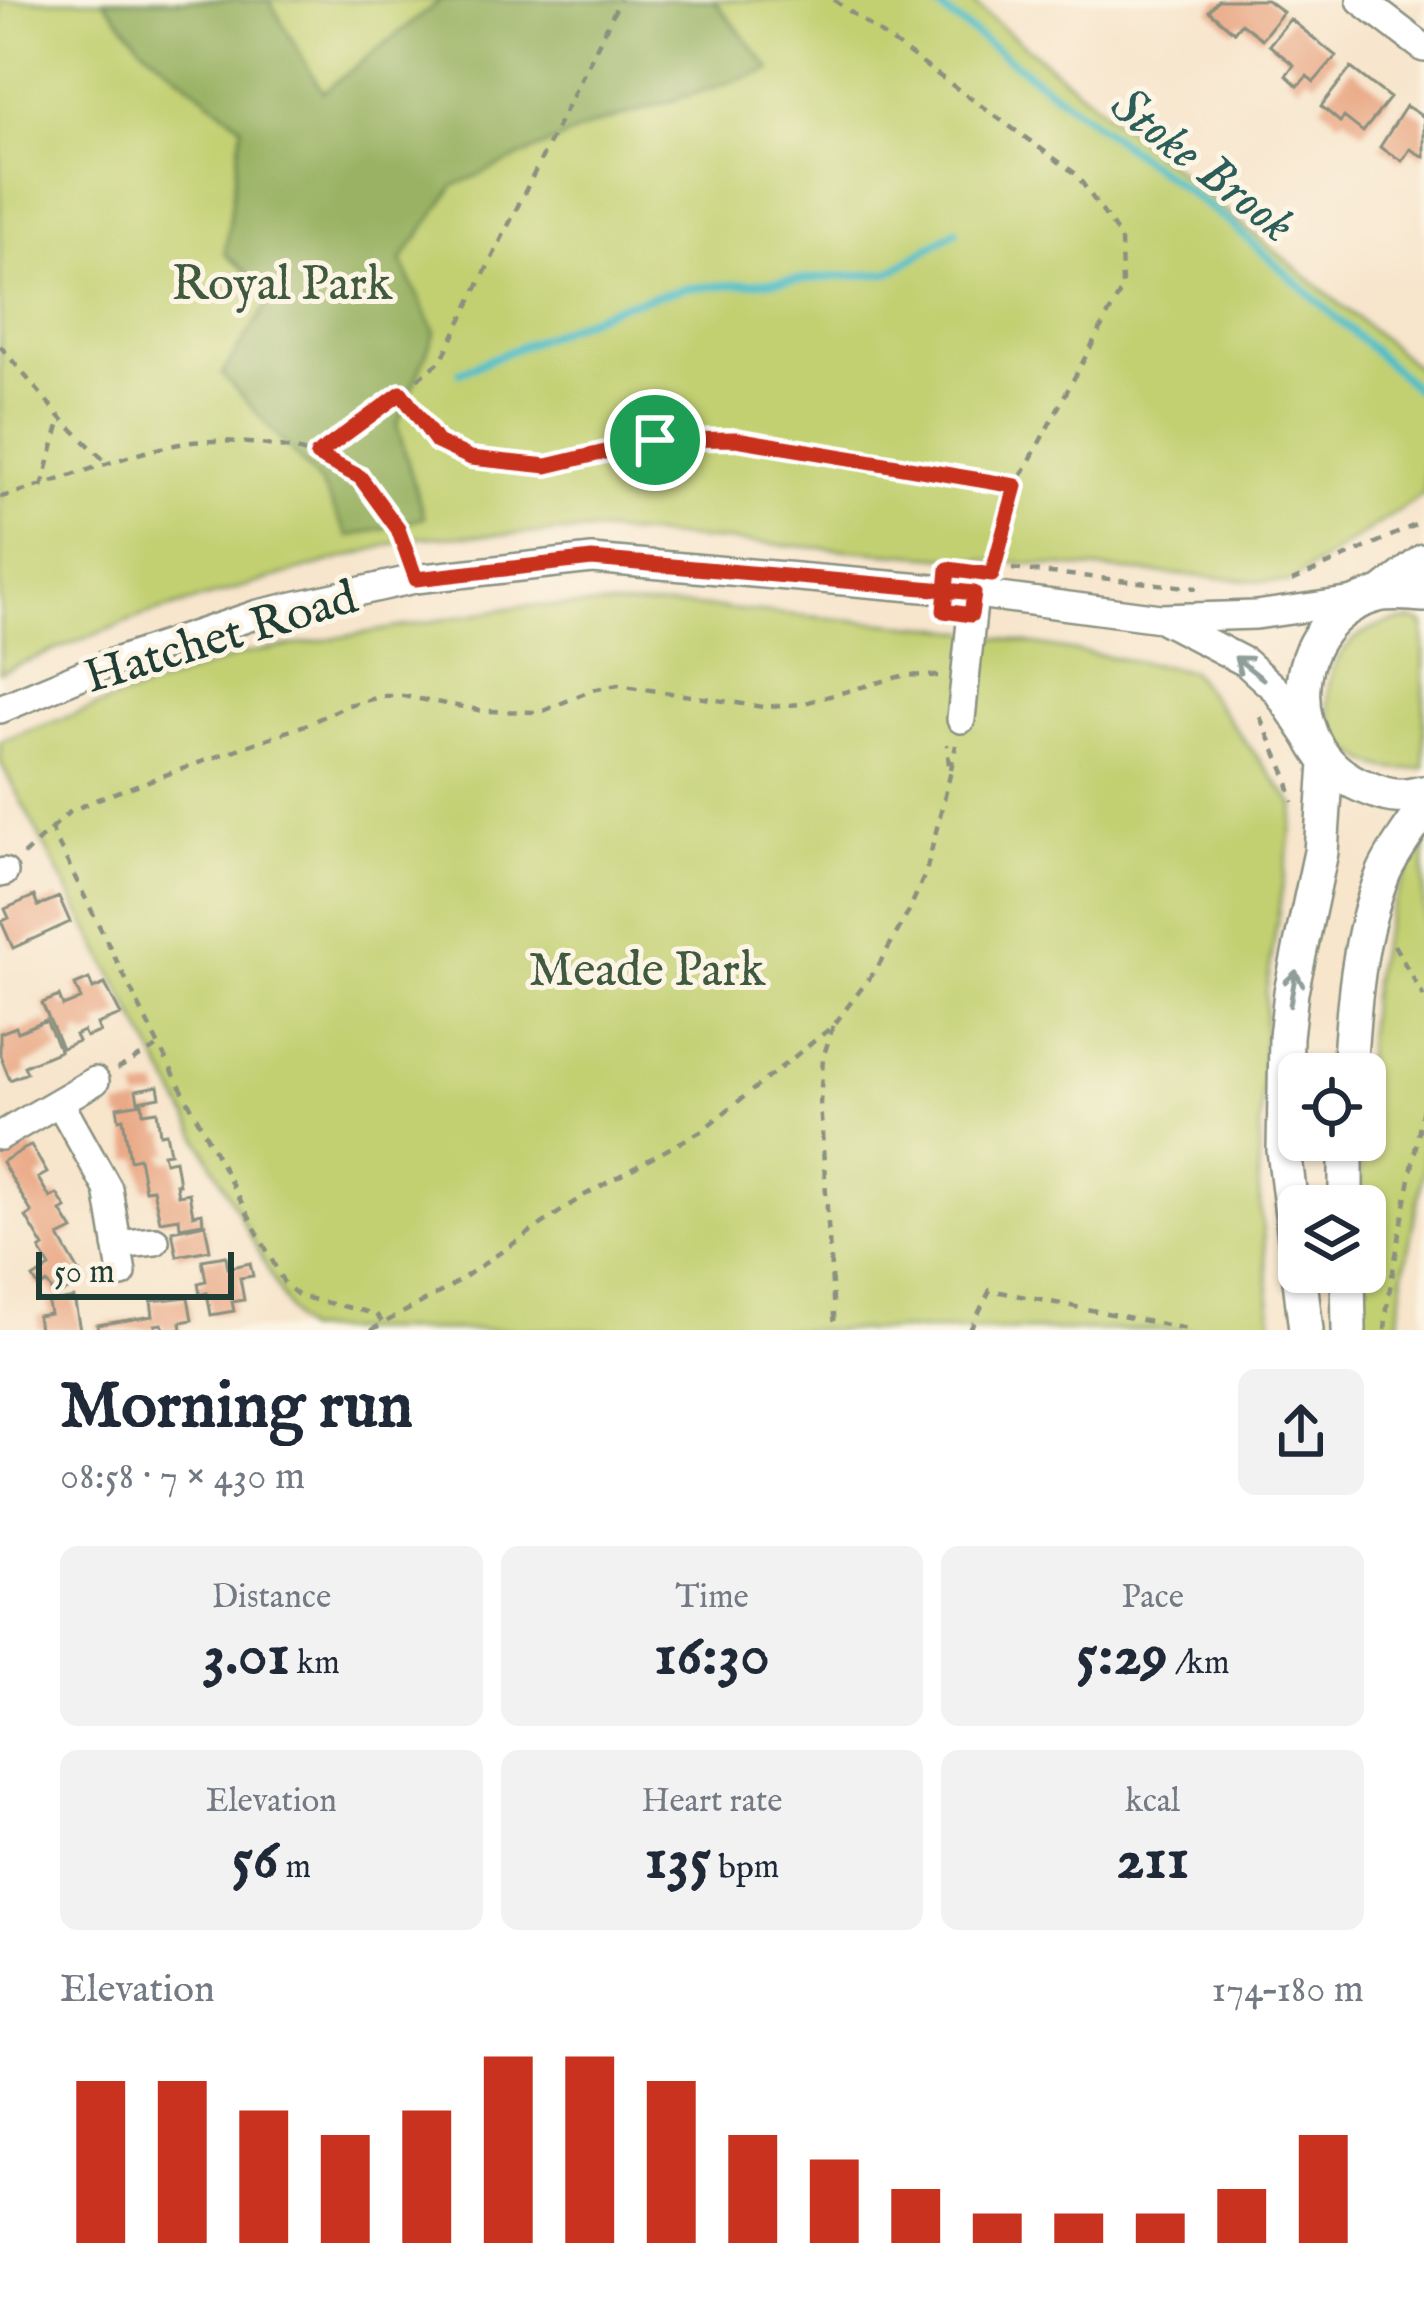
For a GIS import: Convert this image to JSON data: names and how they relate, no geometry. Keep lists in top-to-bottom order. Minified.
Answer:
{"streets":{"street":["Hatchet Road"]},"water":["Stoke Brook"],"parks":["Royal Park","Meade Park"],"scale_bar":"50 m","page":{"scale":"50 m","heading":["Morning run","08:58 · 7 × 430 m"],"stats":[["Distance","3.01 km"],["Time","16:30"],["Pace","5:29 /km"],["Elevation","56 m"],["Heart rate","135 bpm"],["kcal","211"]],"chart":["Elevation","174–180 m"]}}
